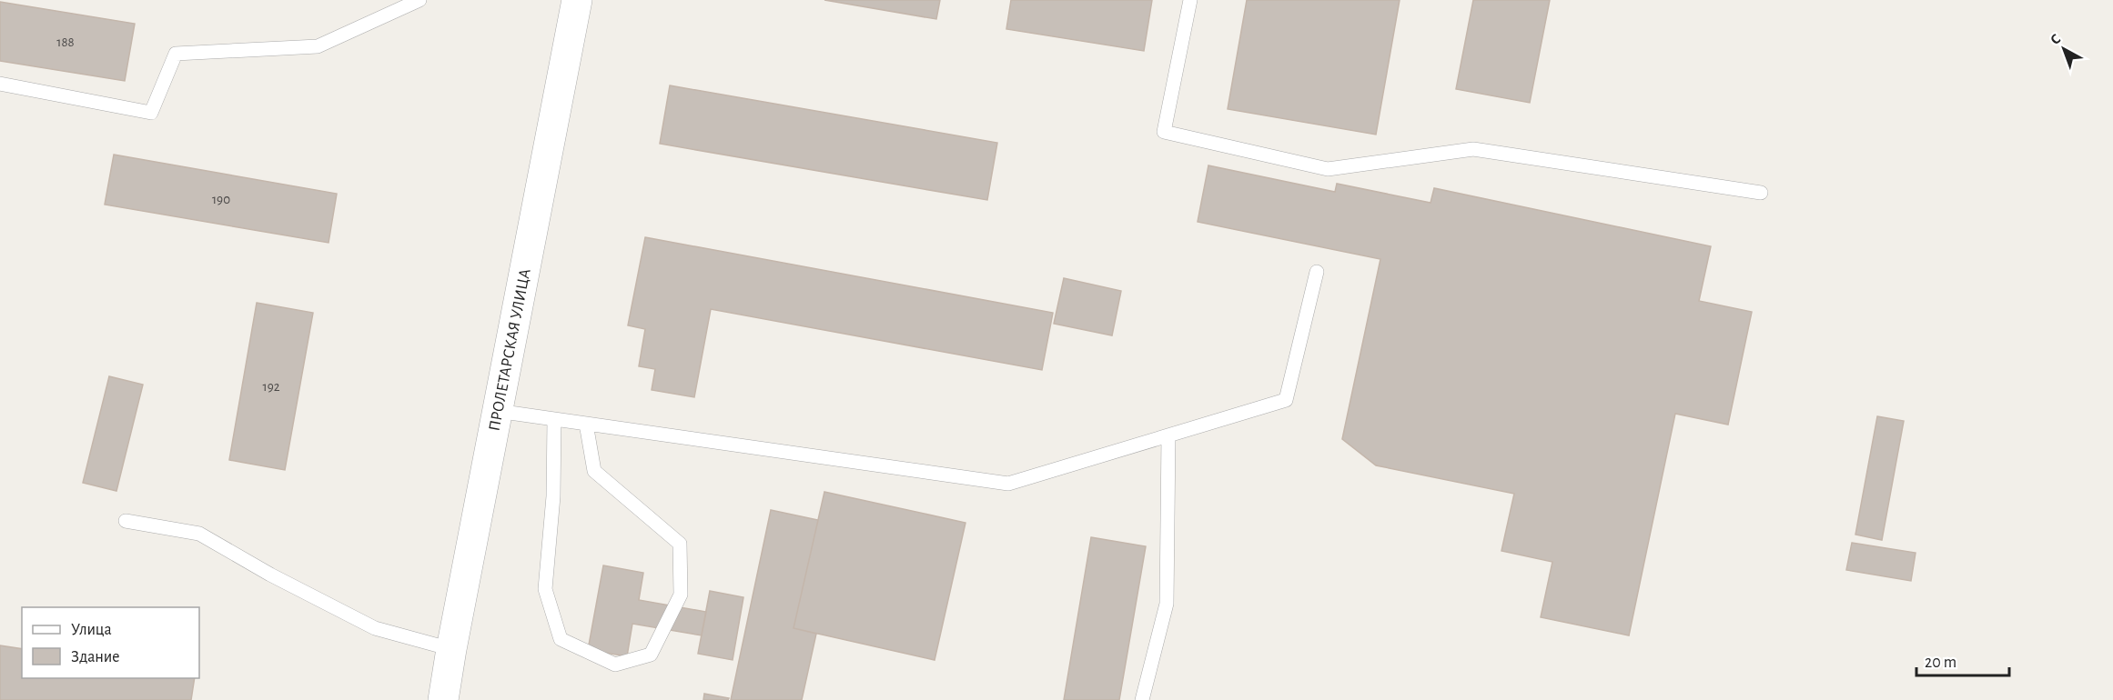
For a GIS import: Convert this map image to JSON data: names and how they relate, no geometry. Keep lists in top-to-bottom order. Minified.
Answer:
{"streets":{"street":["ПРОЛЕТАРСКАЯ УЛИЦА"]},"house_numbers":["188","190","192"],"legend":["Улица","Здание"],"scale_bar":"20 m","north":"top left"}
